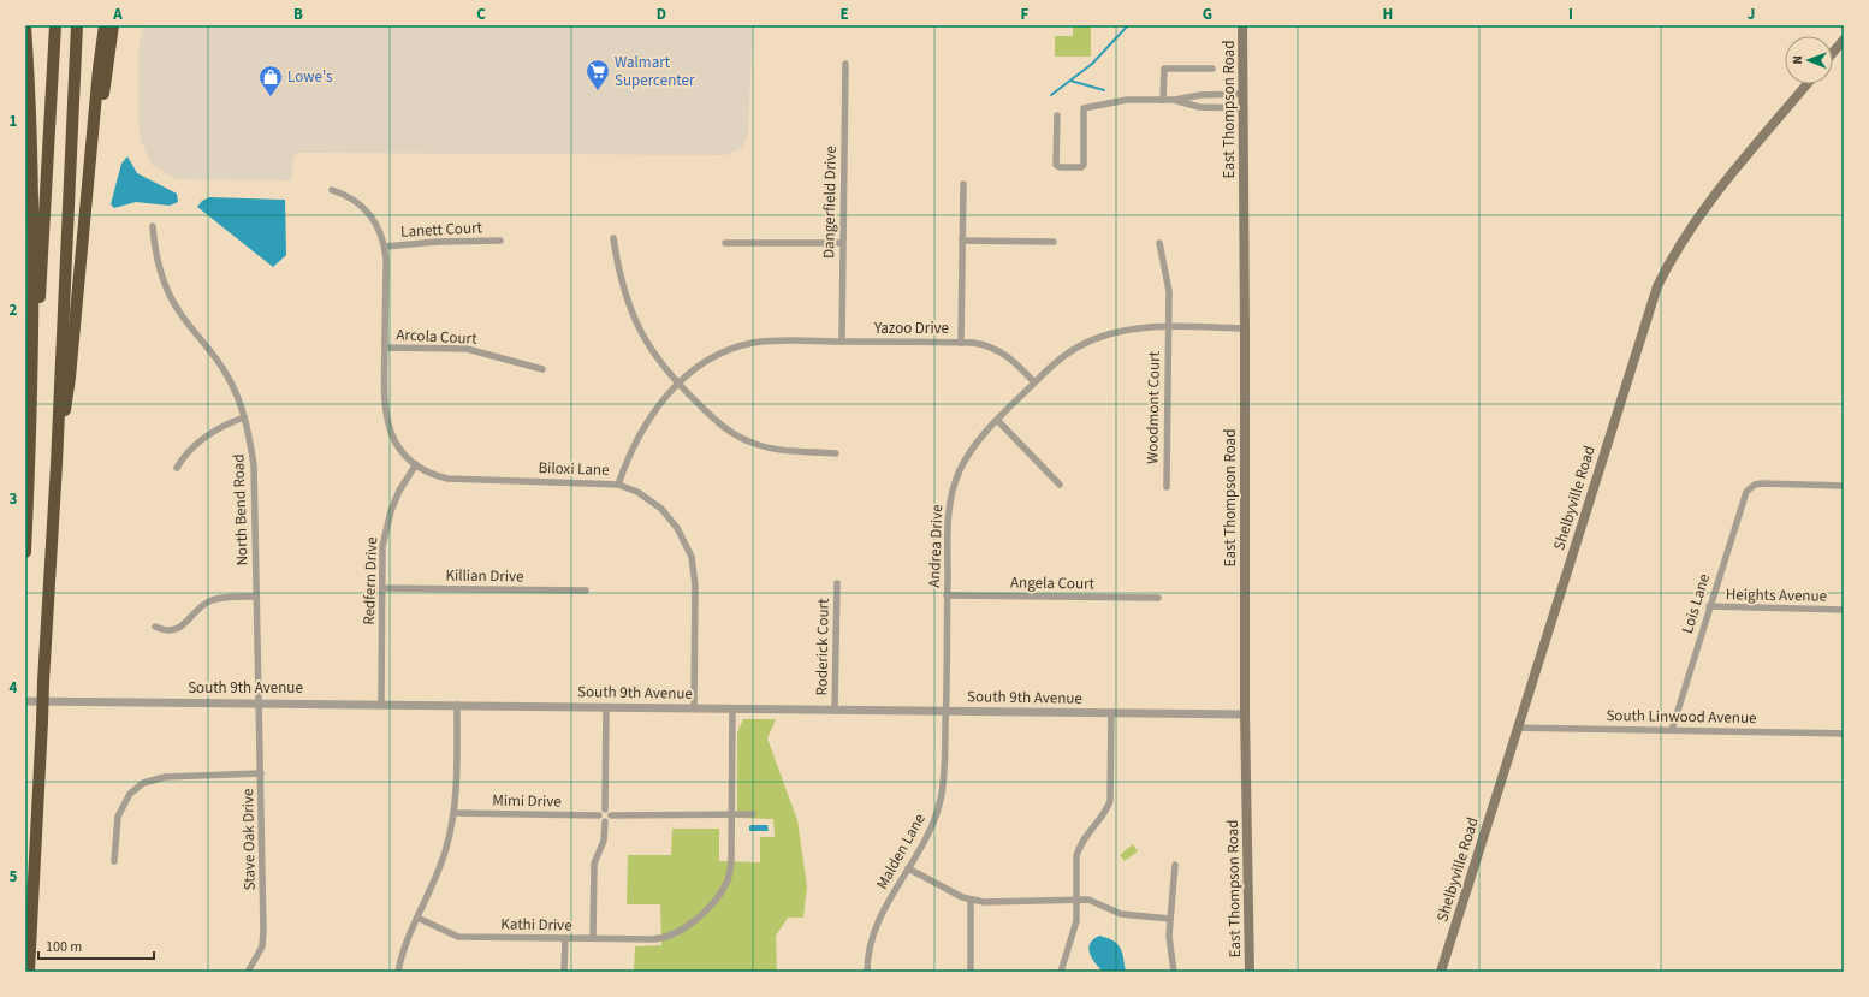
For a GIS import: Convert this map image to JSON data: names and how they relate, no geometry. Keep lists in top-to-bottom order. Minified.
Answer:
{"streets":{"main road":["East Thompson Road","Shelbyville Road"],"street":["Dangerfield Drive","Lanett Court","Yazoo Drive","Arcola Court","Woodmont Court","Biloxi Lane","North Bend Road","Andrea Drive","Killian Drive","Redfern Drive","Angela Court","Heights Avenue","Lois Lane","Roderick Court","South 9th Avenue","South Linwood Avenue","Mimi Drive","Stave Oak Drive","Malden Lane","Kathi Drive"]},"crossings":[["East Thompson Road","South 9th Avenue"],["Dangerfield Drive","Yazoo Drive"],["Yazoo Drive","Biloxi Lane"],["Yazoo Drive","Andrea Drive"],["Biloxi Lane","Redfern Drive"],["Biloxi Lane","South 9th Avenue"],["Shelbyville Road","South Linwood Avenue"],["North Bend Road","South 9th Avenue"],["North Bend Road","Stave Oak Drive"],["Andrea Drive","Angela Court"],["Andrea Drive","South 9th Avenue"],["Andrea Drive","Malden Lane"],["Killian Drive","Redfern Drive"],["Redfern Drive","South 9th Avenue"],["Heights Avenue","Lois Lane"],["Lois Lane","South Linwood Avenue"],["Roderick Court","South 9th Avenue"],["South 9th Avenue","Stave Oak Drive"],["South 9th Avenue","Malden Lane"]],"places":{"supermarket":["Walmart Supercenter"],"shop":["Lowe's"]},"scale_bar":"100 m","north":"left","grid":{"columns":["A","B","C","D","E","F","G","H","I","J"],"rows":["1","2","3","4","5"]}}
